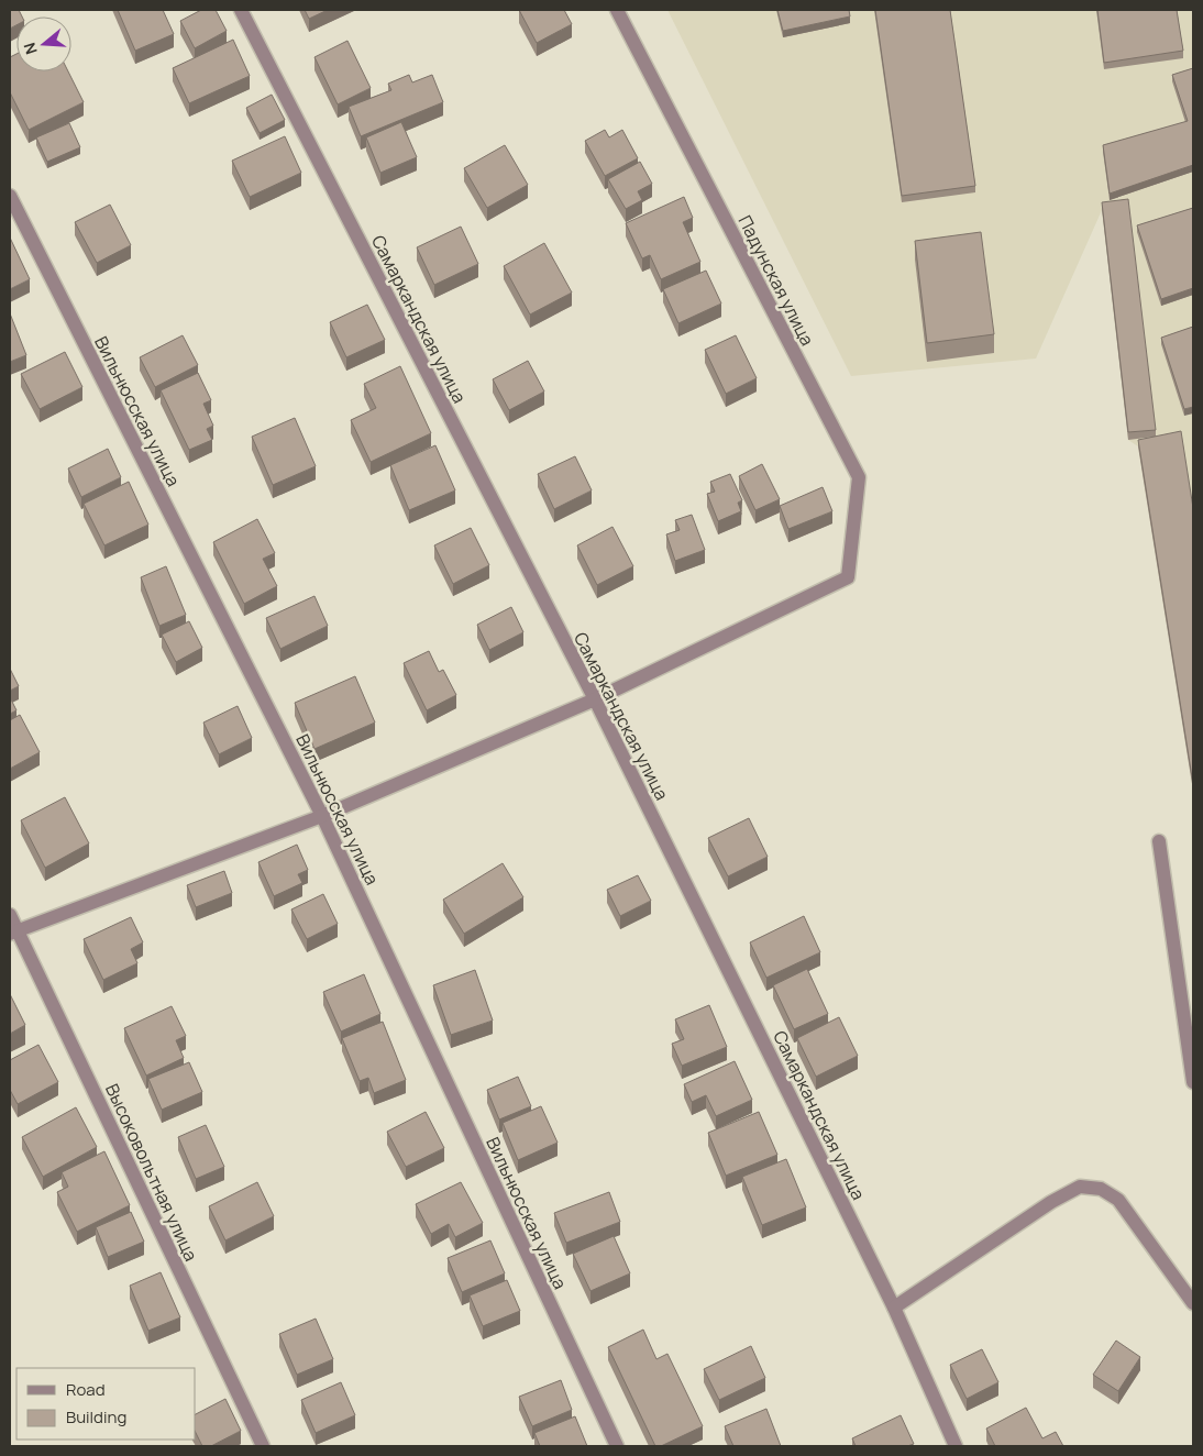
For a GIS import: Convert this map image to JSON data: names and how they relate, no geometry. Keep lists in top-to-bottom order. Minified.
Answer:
{"streets":{"street":["Падунская улица","Самаркандская улица","Вильнюсская улица","Высоковольтная улица"]},"crossings":[["Падунская улица","Самаркандская улица"]],"legend":["Road","Building"],"north":"left"}
